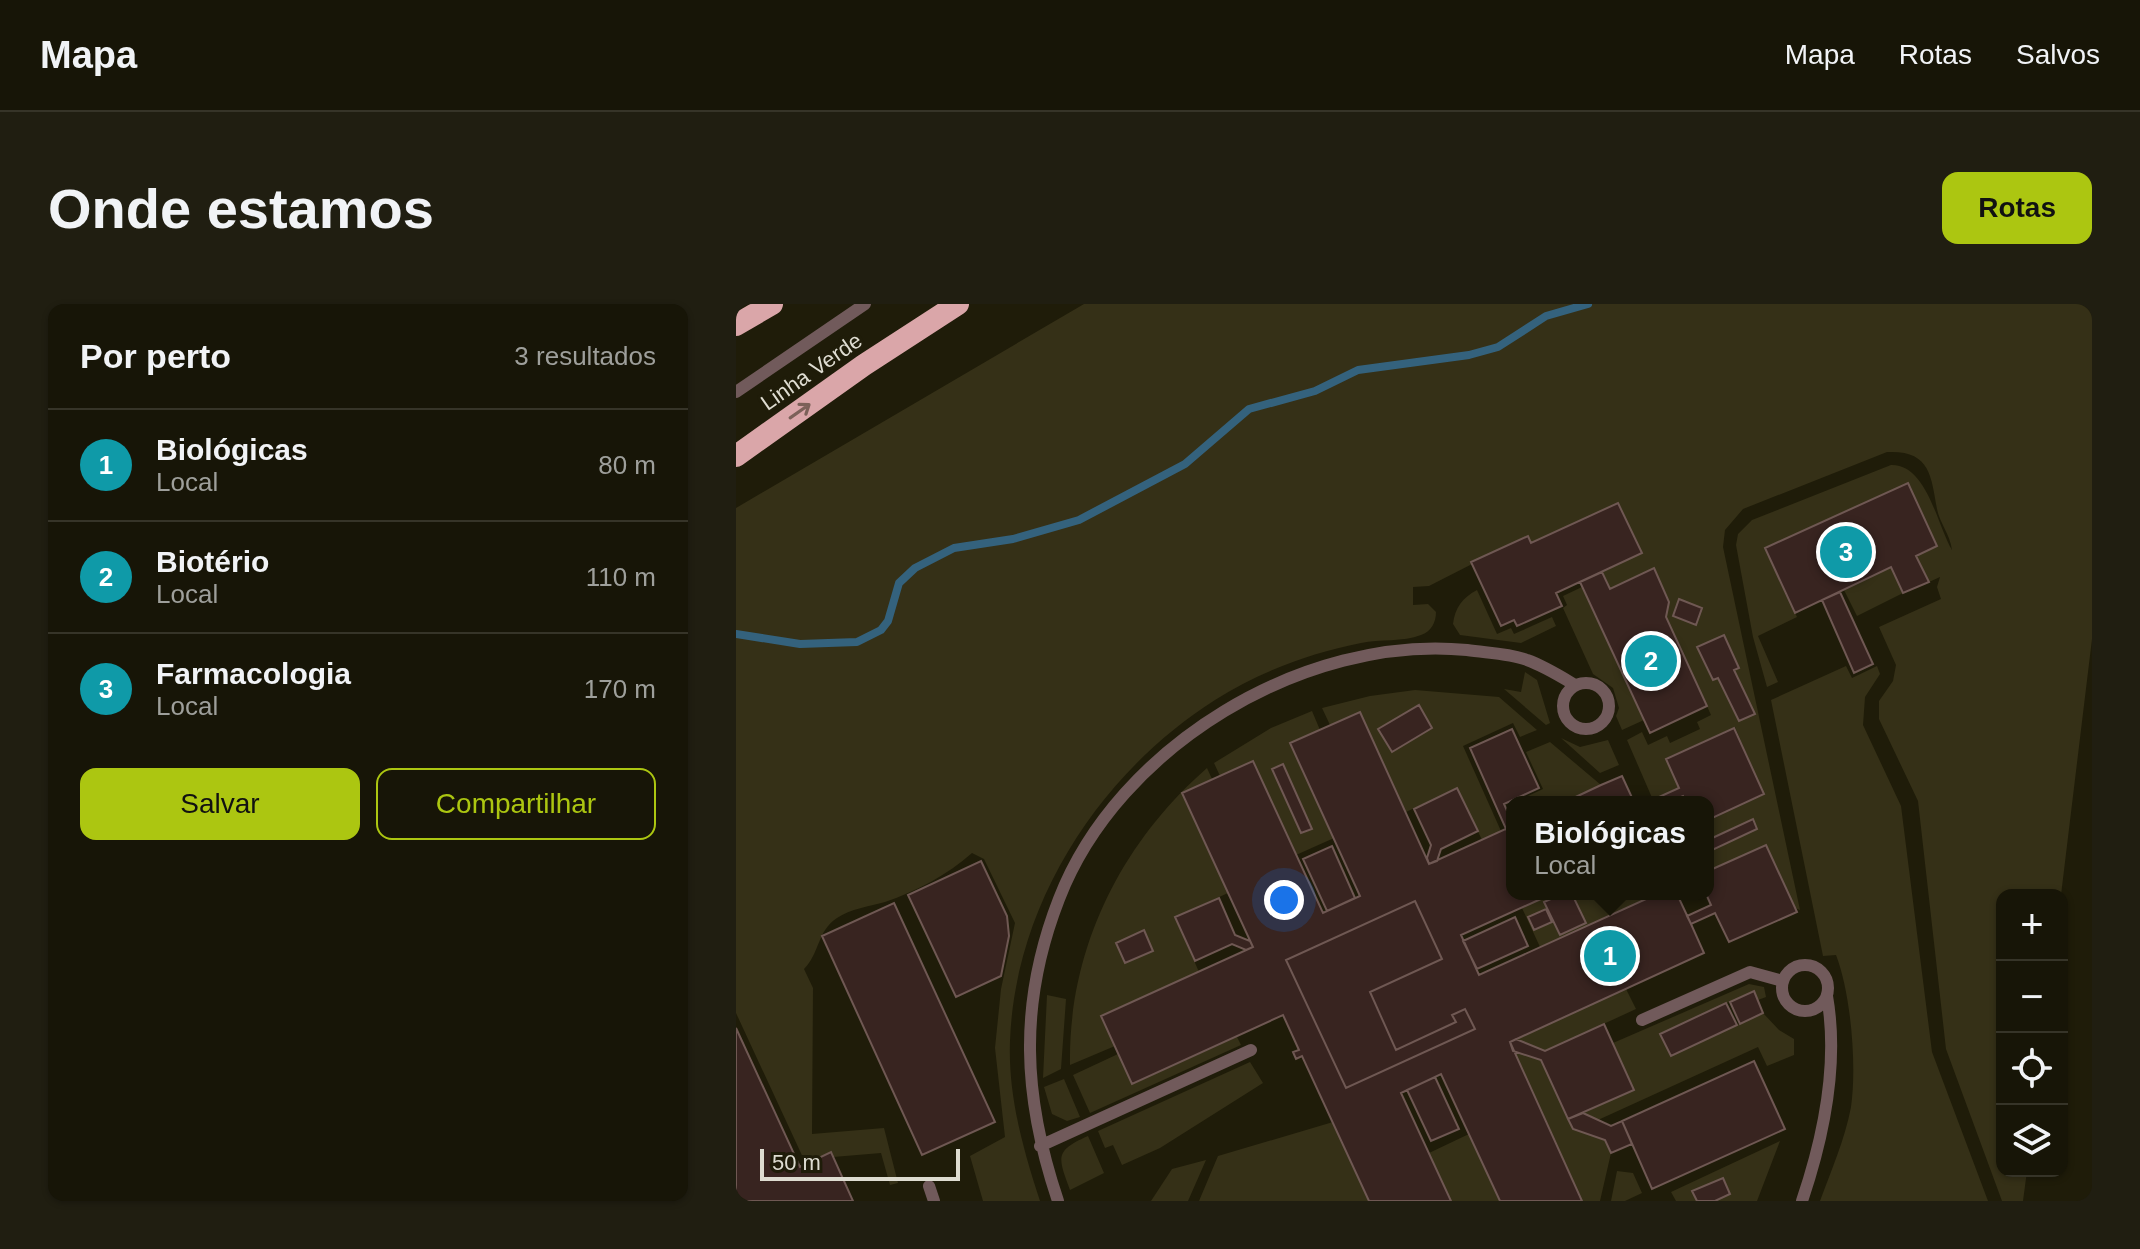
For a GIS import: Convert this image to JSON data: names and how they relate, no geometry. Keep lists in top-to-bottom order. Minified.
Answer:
{"streets":{"highway":["Linha Verde"]},"one_way":["Linha Verde"],"scale_bar":"50 m","page":{"header":"Mapa","nav":["Mapa","Rotas","Salvos"],"buttons":["Rotas",["Salvar","Compartilhar"]],"title":"Onde estamos","heading":["Por perto","3 resultados"],"list":[{"mark":"1","name":"Biológicas","note":"Local","value":"80 m"},{"mark":"2","name":"Biotério","note":"Local","value":"110 m"},{"mark":"3","name":"Farmacologia","note":"Local","value":"170 m"}],"pins":["3","2","1"],"popup":["Biológicas","Local"],"map_buttons":["+","−"],"scale":"50 m"}}
